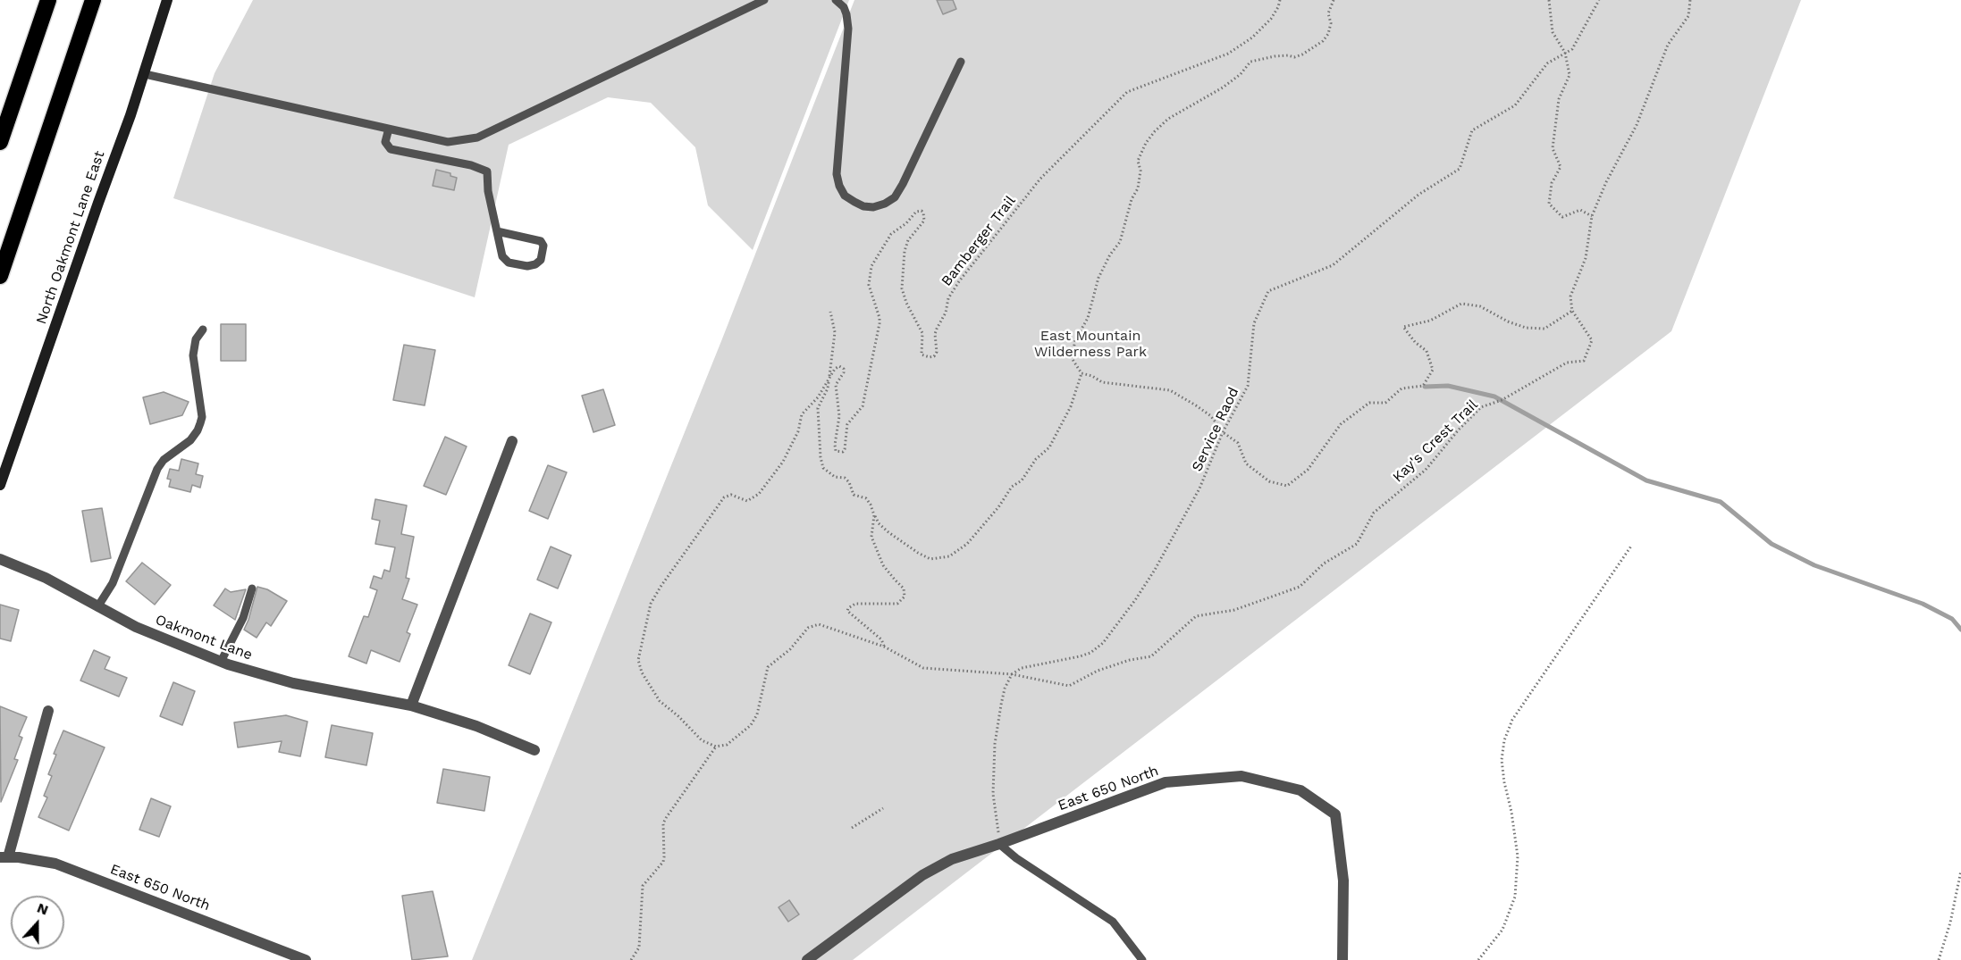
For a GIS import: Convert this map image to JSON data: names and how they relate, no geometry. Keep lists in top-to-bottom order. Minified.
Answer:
{"streets":{"street":["North Oakmont Lane East","Oakmont Lane","East 650 North"],"path":["Bamberger Trail","Service Raod","Kay's Crest Trail"]},"crossings":[["Service Raod","Kay's Crest Trail"]],"parks":["East Mountain Wilderness Park"],"north":"top"}
